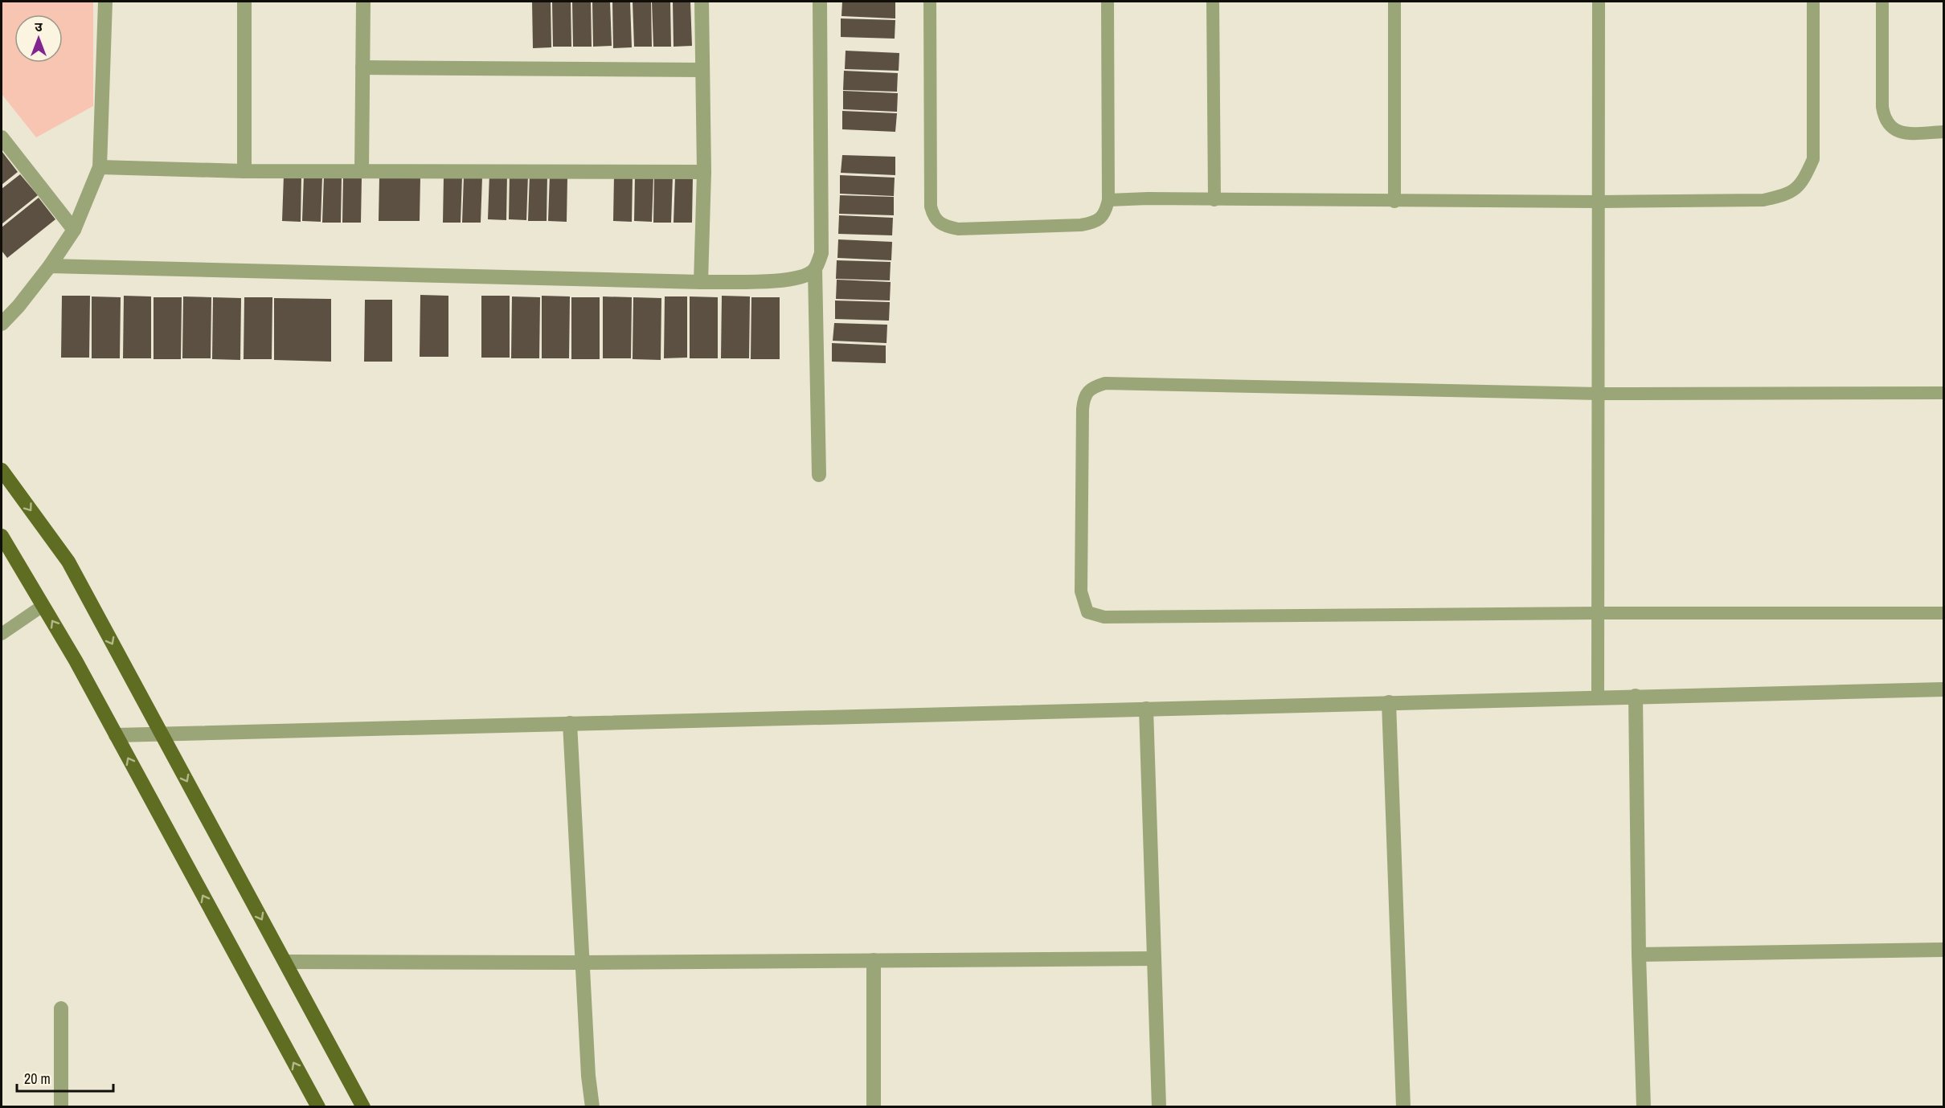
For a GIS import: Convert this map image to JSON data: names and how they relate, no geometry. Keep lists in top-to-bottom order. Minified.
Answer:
{"scale_bar":"20 m","north":"top"}
